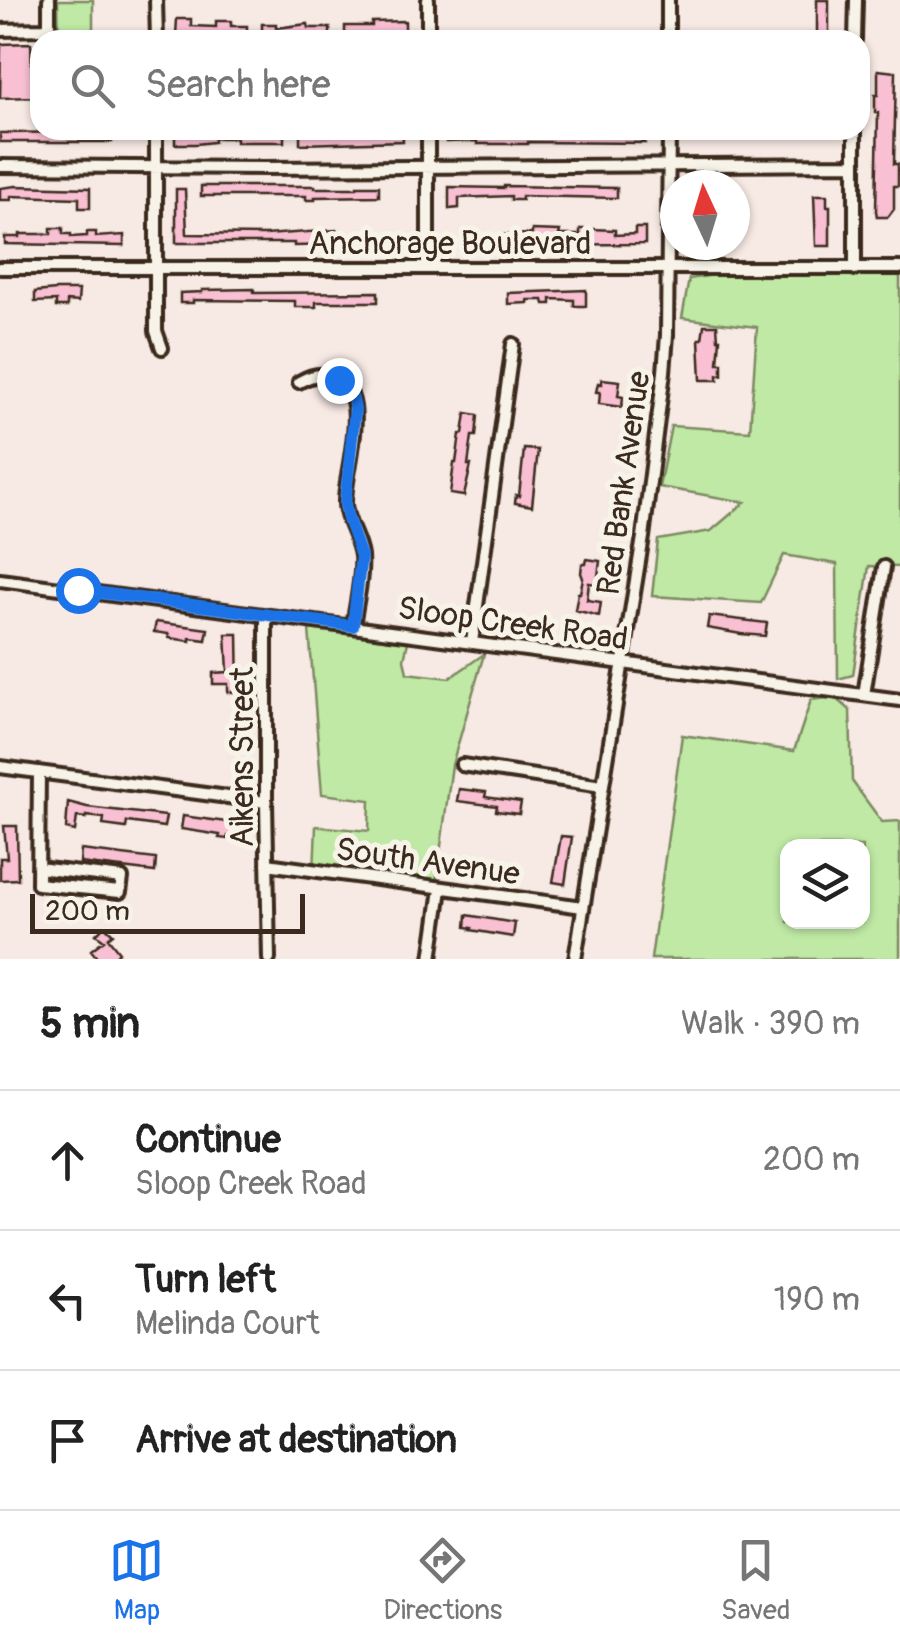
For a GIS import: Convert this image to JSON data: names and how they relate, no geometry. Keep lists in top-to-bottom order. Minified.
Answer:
{"streets":{"street":["Anchorage Boulevard","Red Bank Avenue","Sloop Creek Road","Aikens Street","South Avenue"]},"crossings":[["Anchorage Boulevard","Red Bank Avenue"],["Red Bank Avenue","Sloop Creek Road"],["Red Bank Avenue","South Avenue"],["Sloop Creek Road","Aikens Street"],["Aikens Street","South Avenue"]],"scale_bar":"200 m","north":"top","page":{"search":"Search here","scale":"200 m","heading":["5 min","Walk · 390 m"],"list":[["Continue","Sloop Creek Road","200 m"],["Turn left","Melinda Court","190 m"],"Arrive at destination"],"nav":["Map","Directions","Saved"]}}
